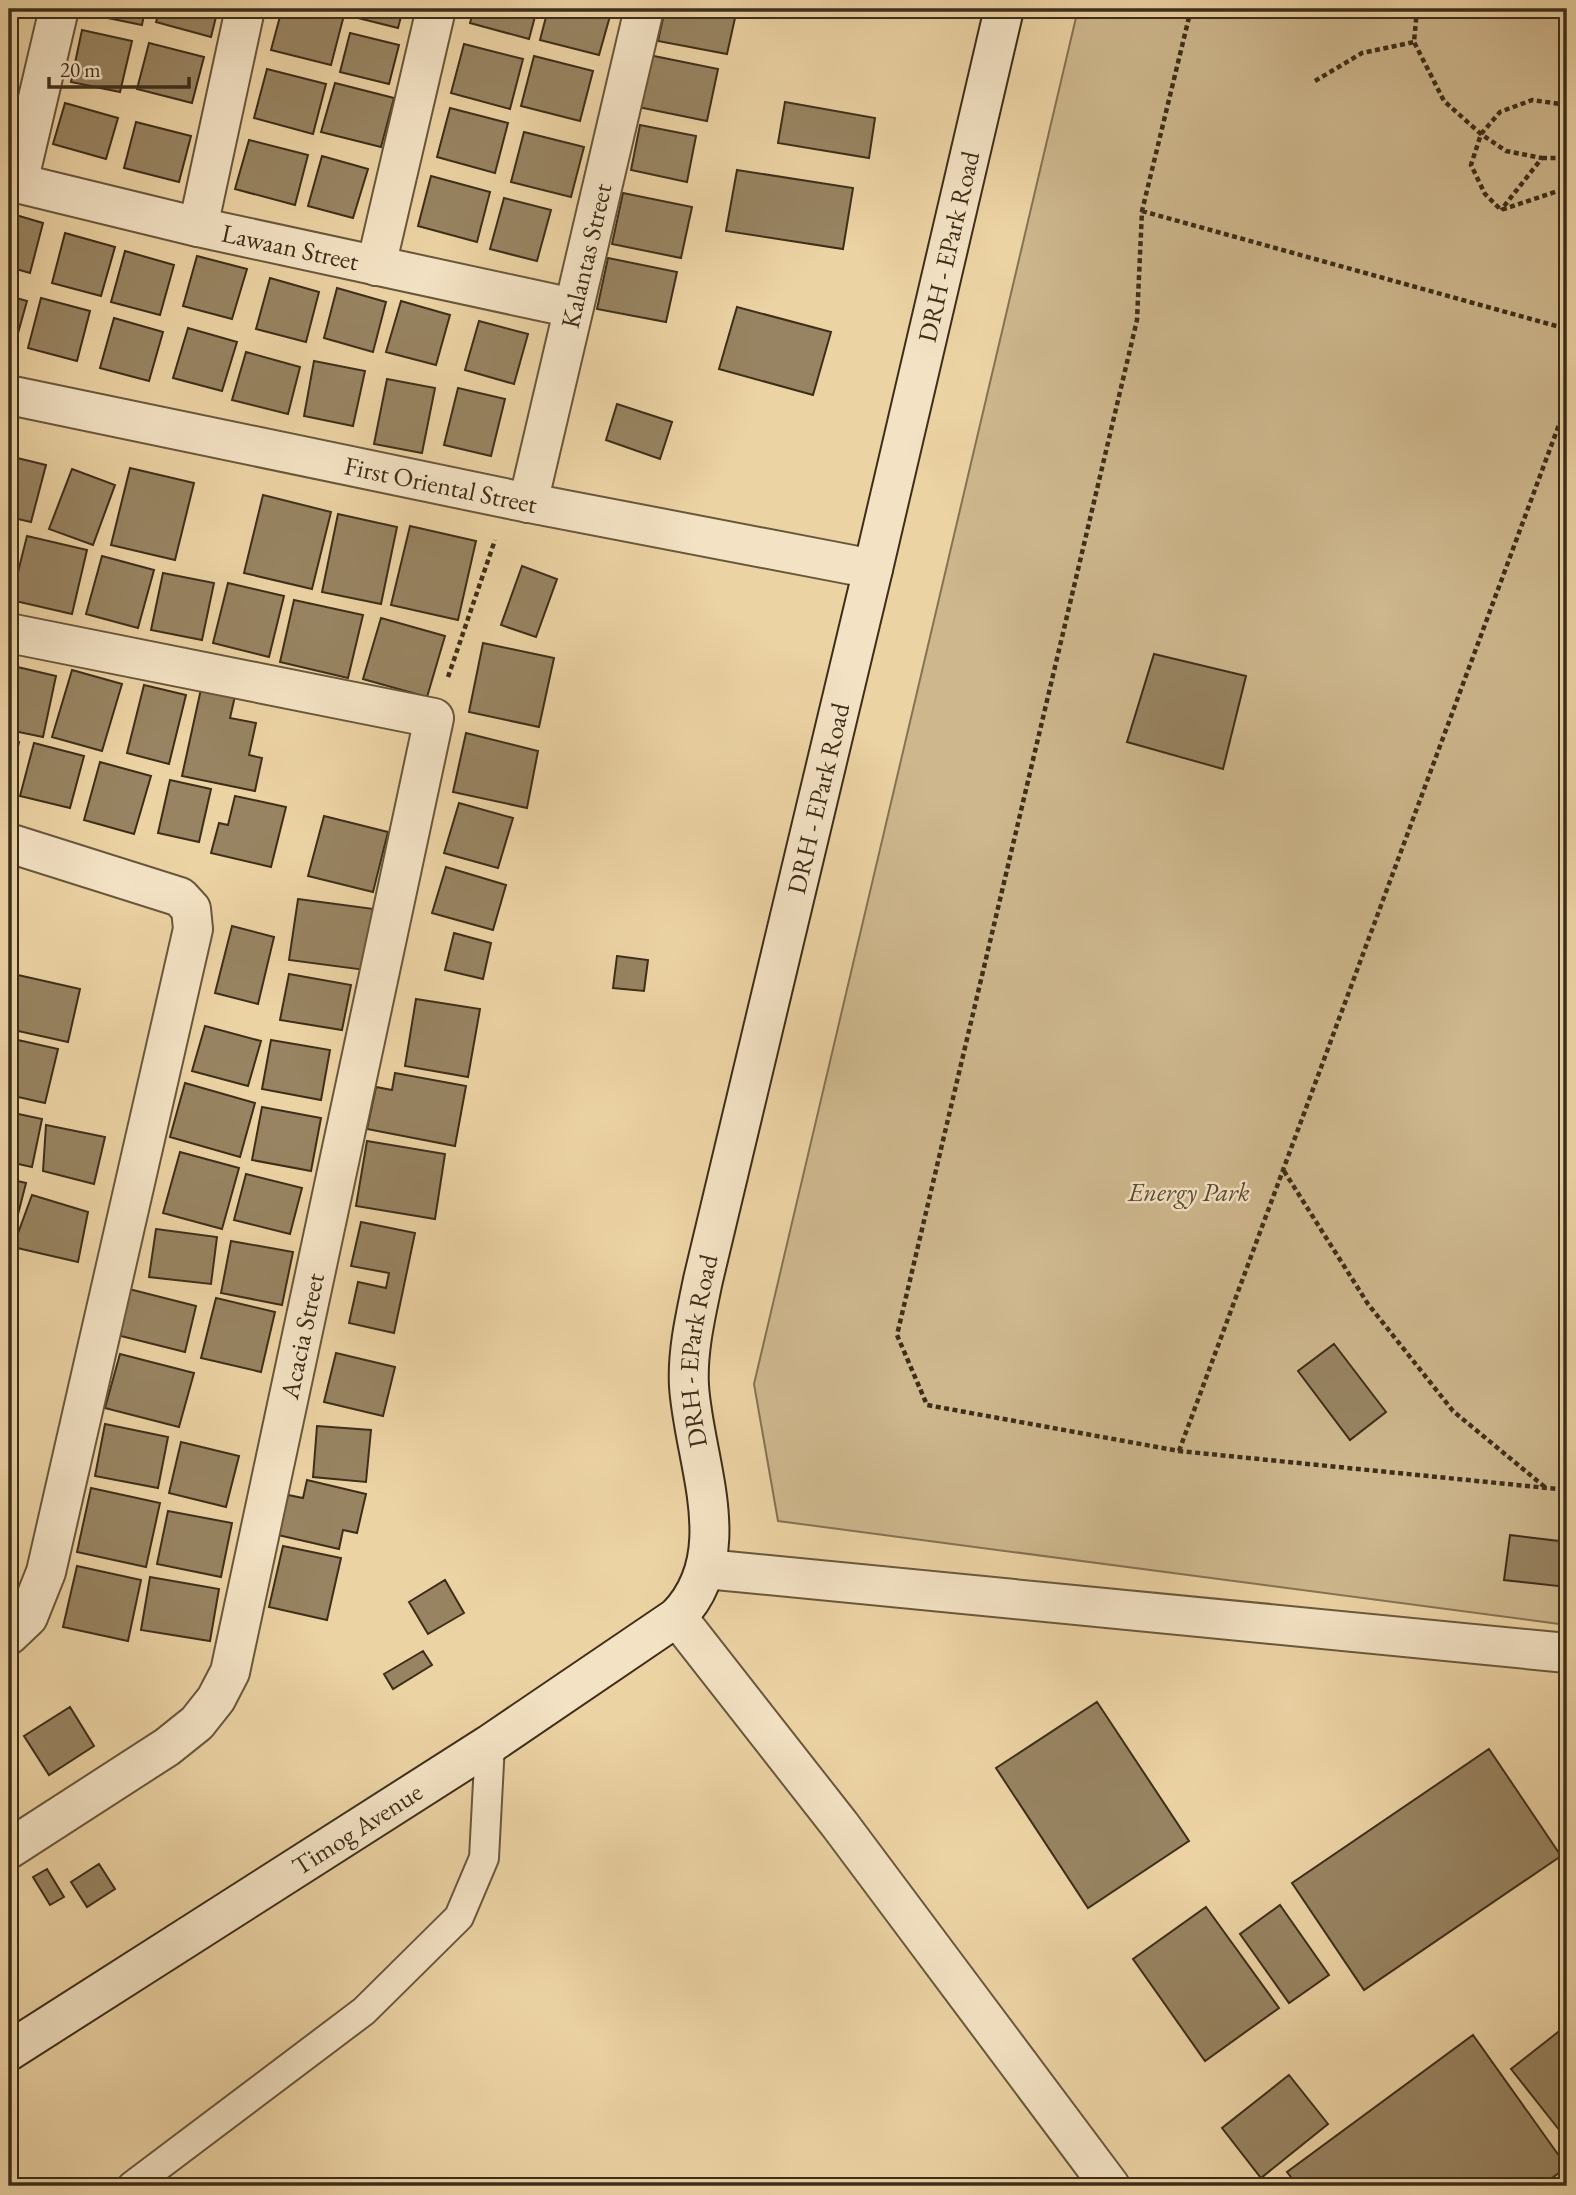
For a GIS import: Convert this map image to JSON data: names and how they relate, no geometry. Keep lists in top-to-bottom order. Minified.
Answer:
{"streets":{"street":["Lawaan Street","DRH - EPark Road","Kalantas Street","First Oriental Street","Acacia Street","Timog Avenue"]},"crossings":[["Lawaan Street","Kalantas Street"],["DRH - EPark Road","First Oriental Street"],["DRH - EPark Road","Timog Avenue"],["Kalantas Street","First Oriental Street"]],"parks":["Energy Park"],"scale_bar":"20 m"}
